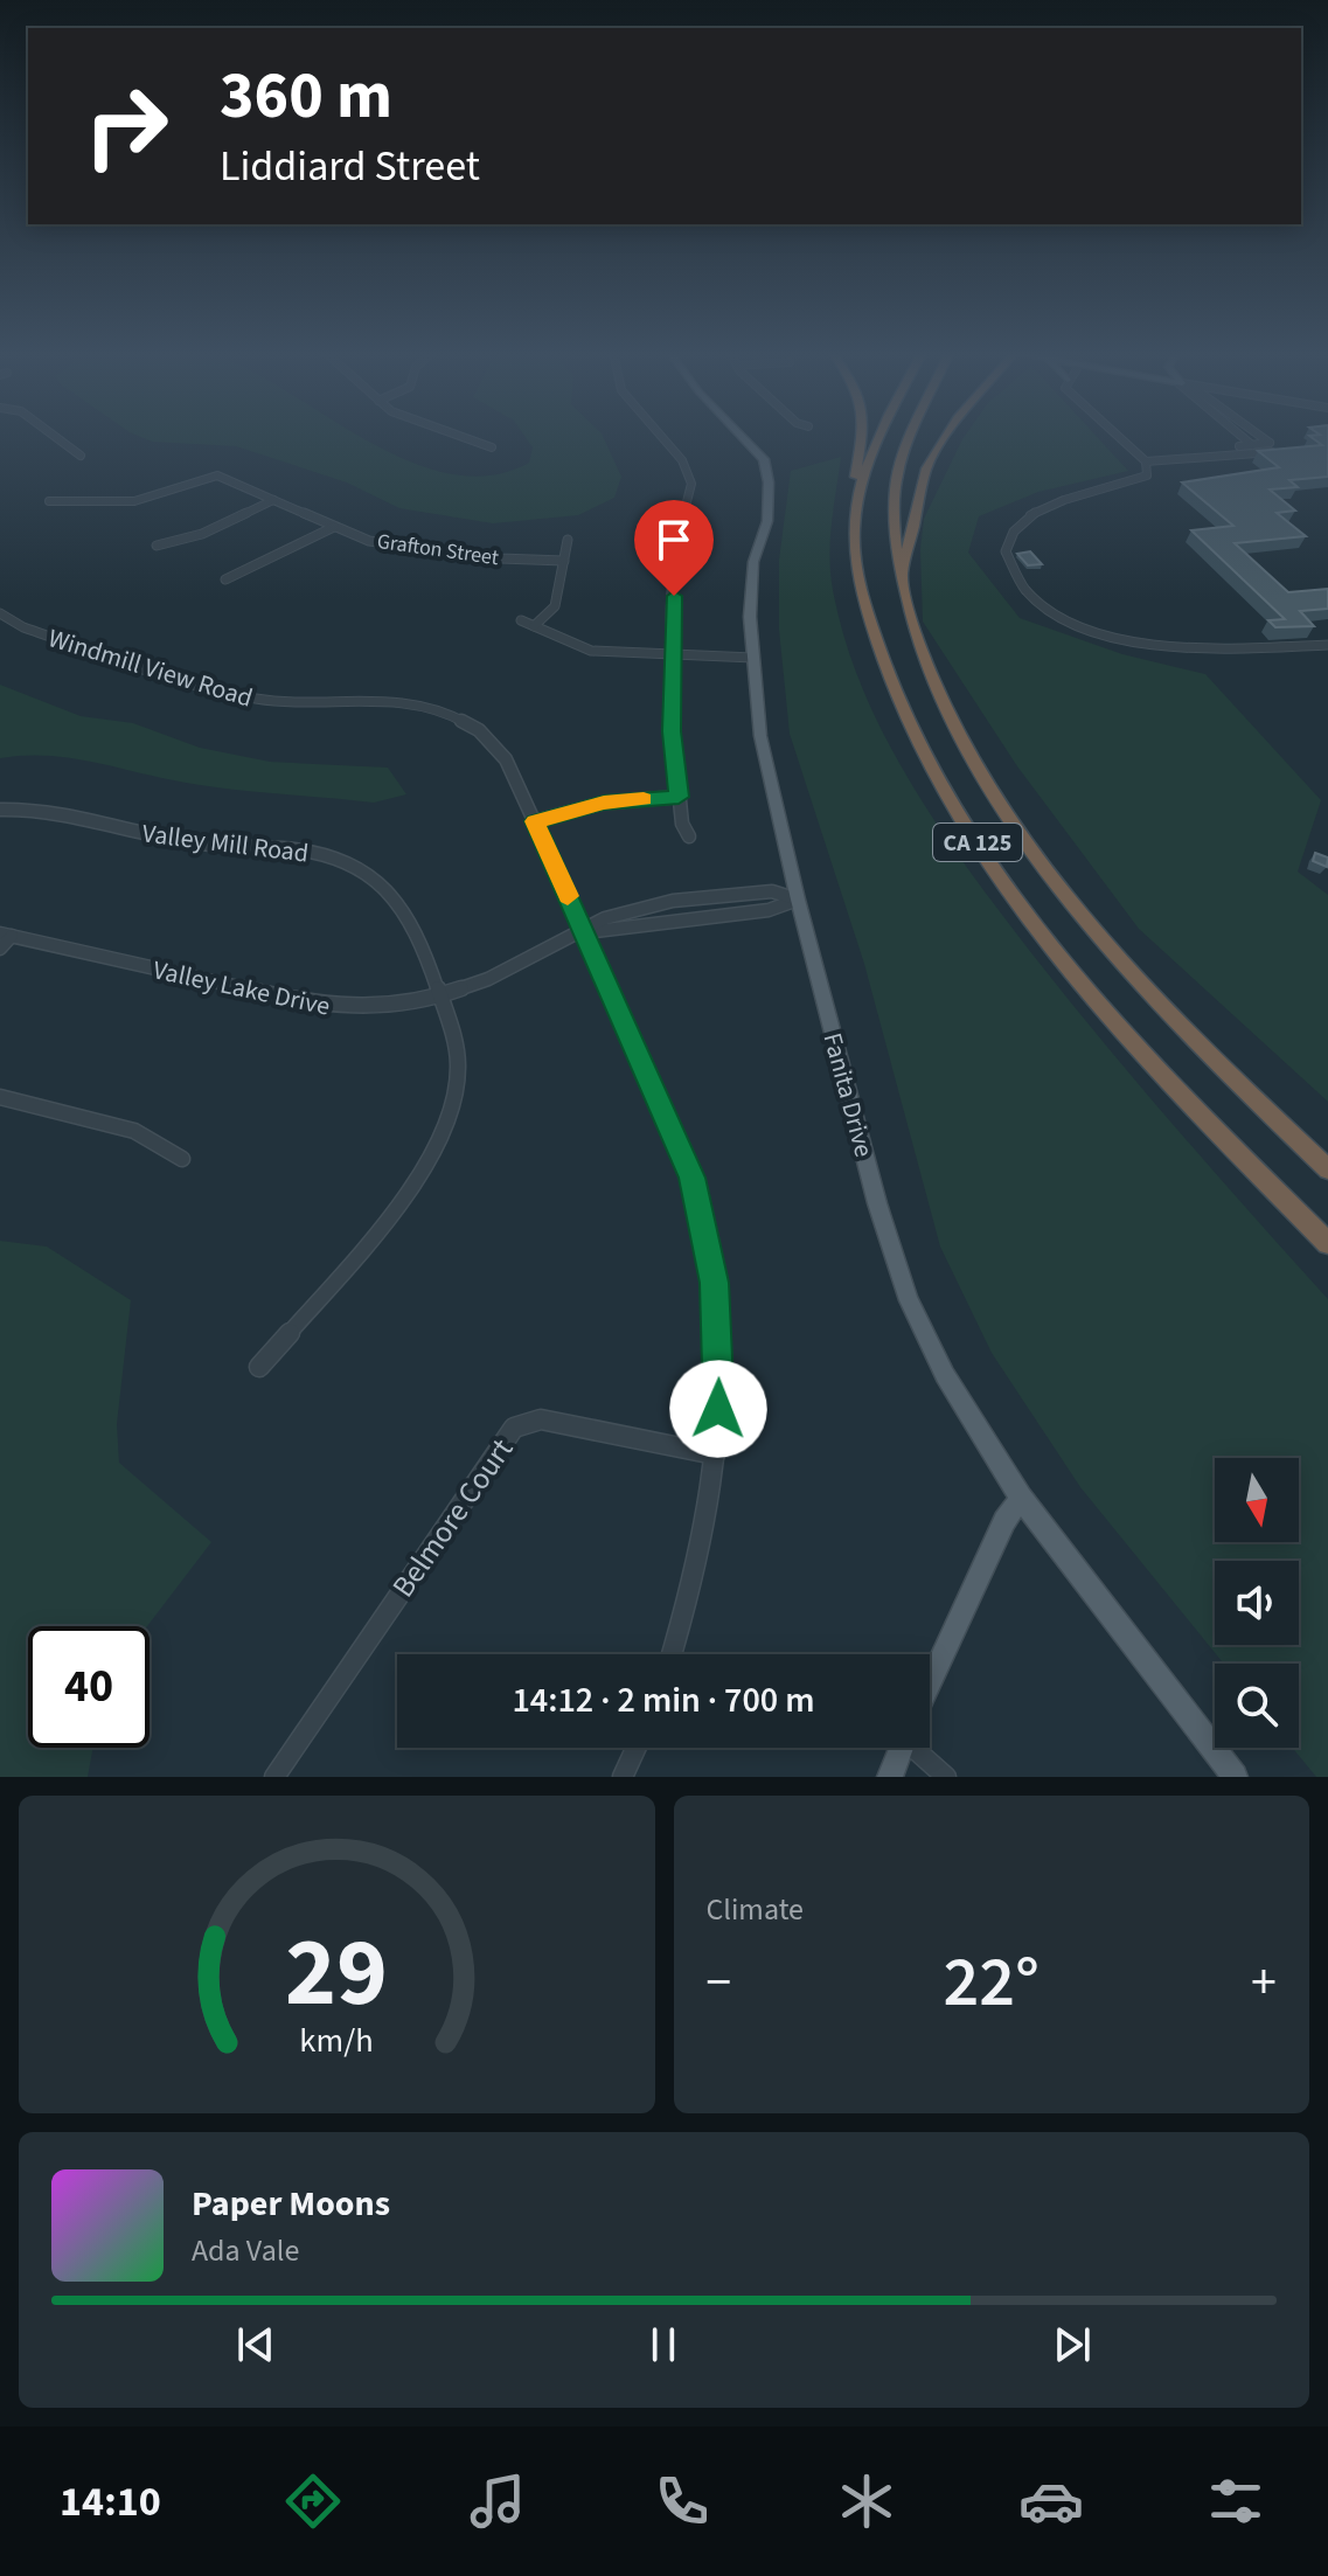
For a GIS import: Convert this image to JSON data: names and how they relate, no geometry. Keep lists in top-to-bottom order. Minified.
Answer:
{"streets":{"highway":["CA 125"],"main road":["Fanita Drive"],"street":["Grafton Street","Windmill View Road","Valley Mill Road","Valley Lake Drive","Belmore Court"]},"crossings":[["Windmill View Road","Valley Lake Drive"],["Windmill View Road","Belmore Court"],["Valley Mill Road","Valley Lake Drive"],["Valley Lake Drive","Fanita Drive"]],"north":"bottom","page":{"turn":["360 m","Liddiard Street"],"limit":"40","trip":"14:12 · 2 min · 700 m","tile":"Climate","heat":["−","22°","+"],"song":["Paper Moons","Ada Vale"],"tabs":"14:10","gauge":["29","km/h"]}}
